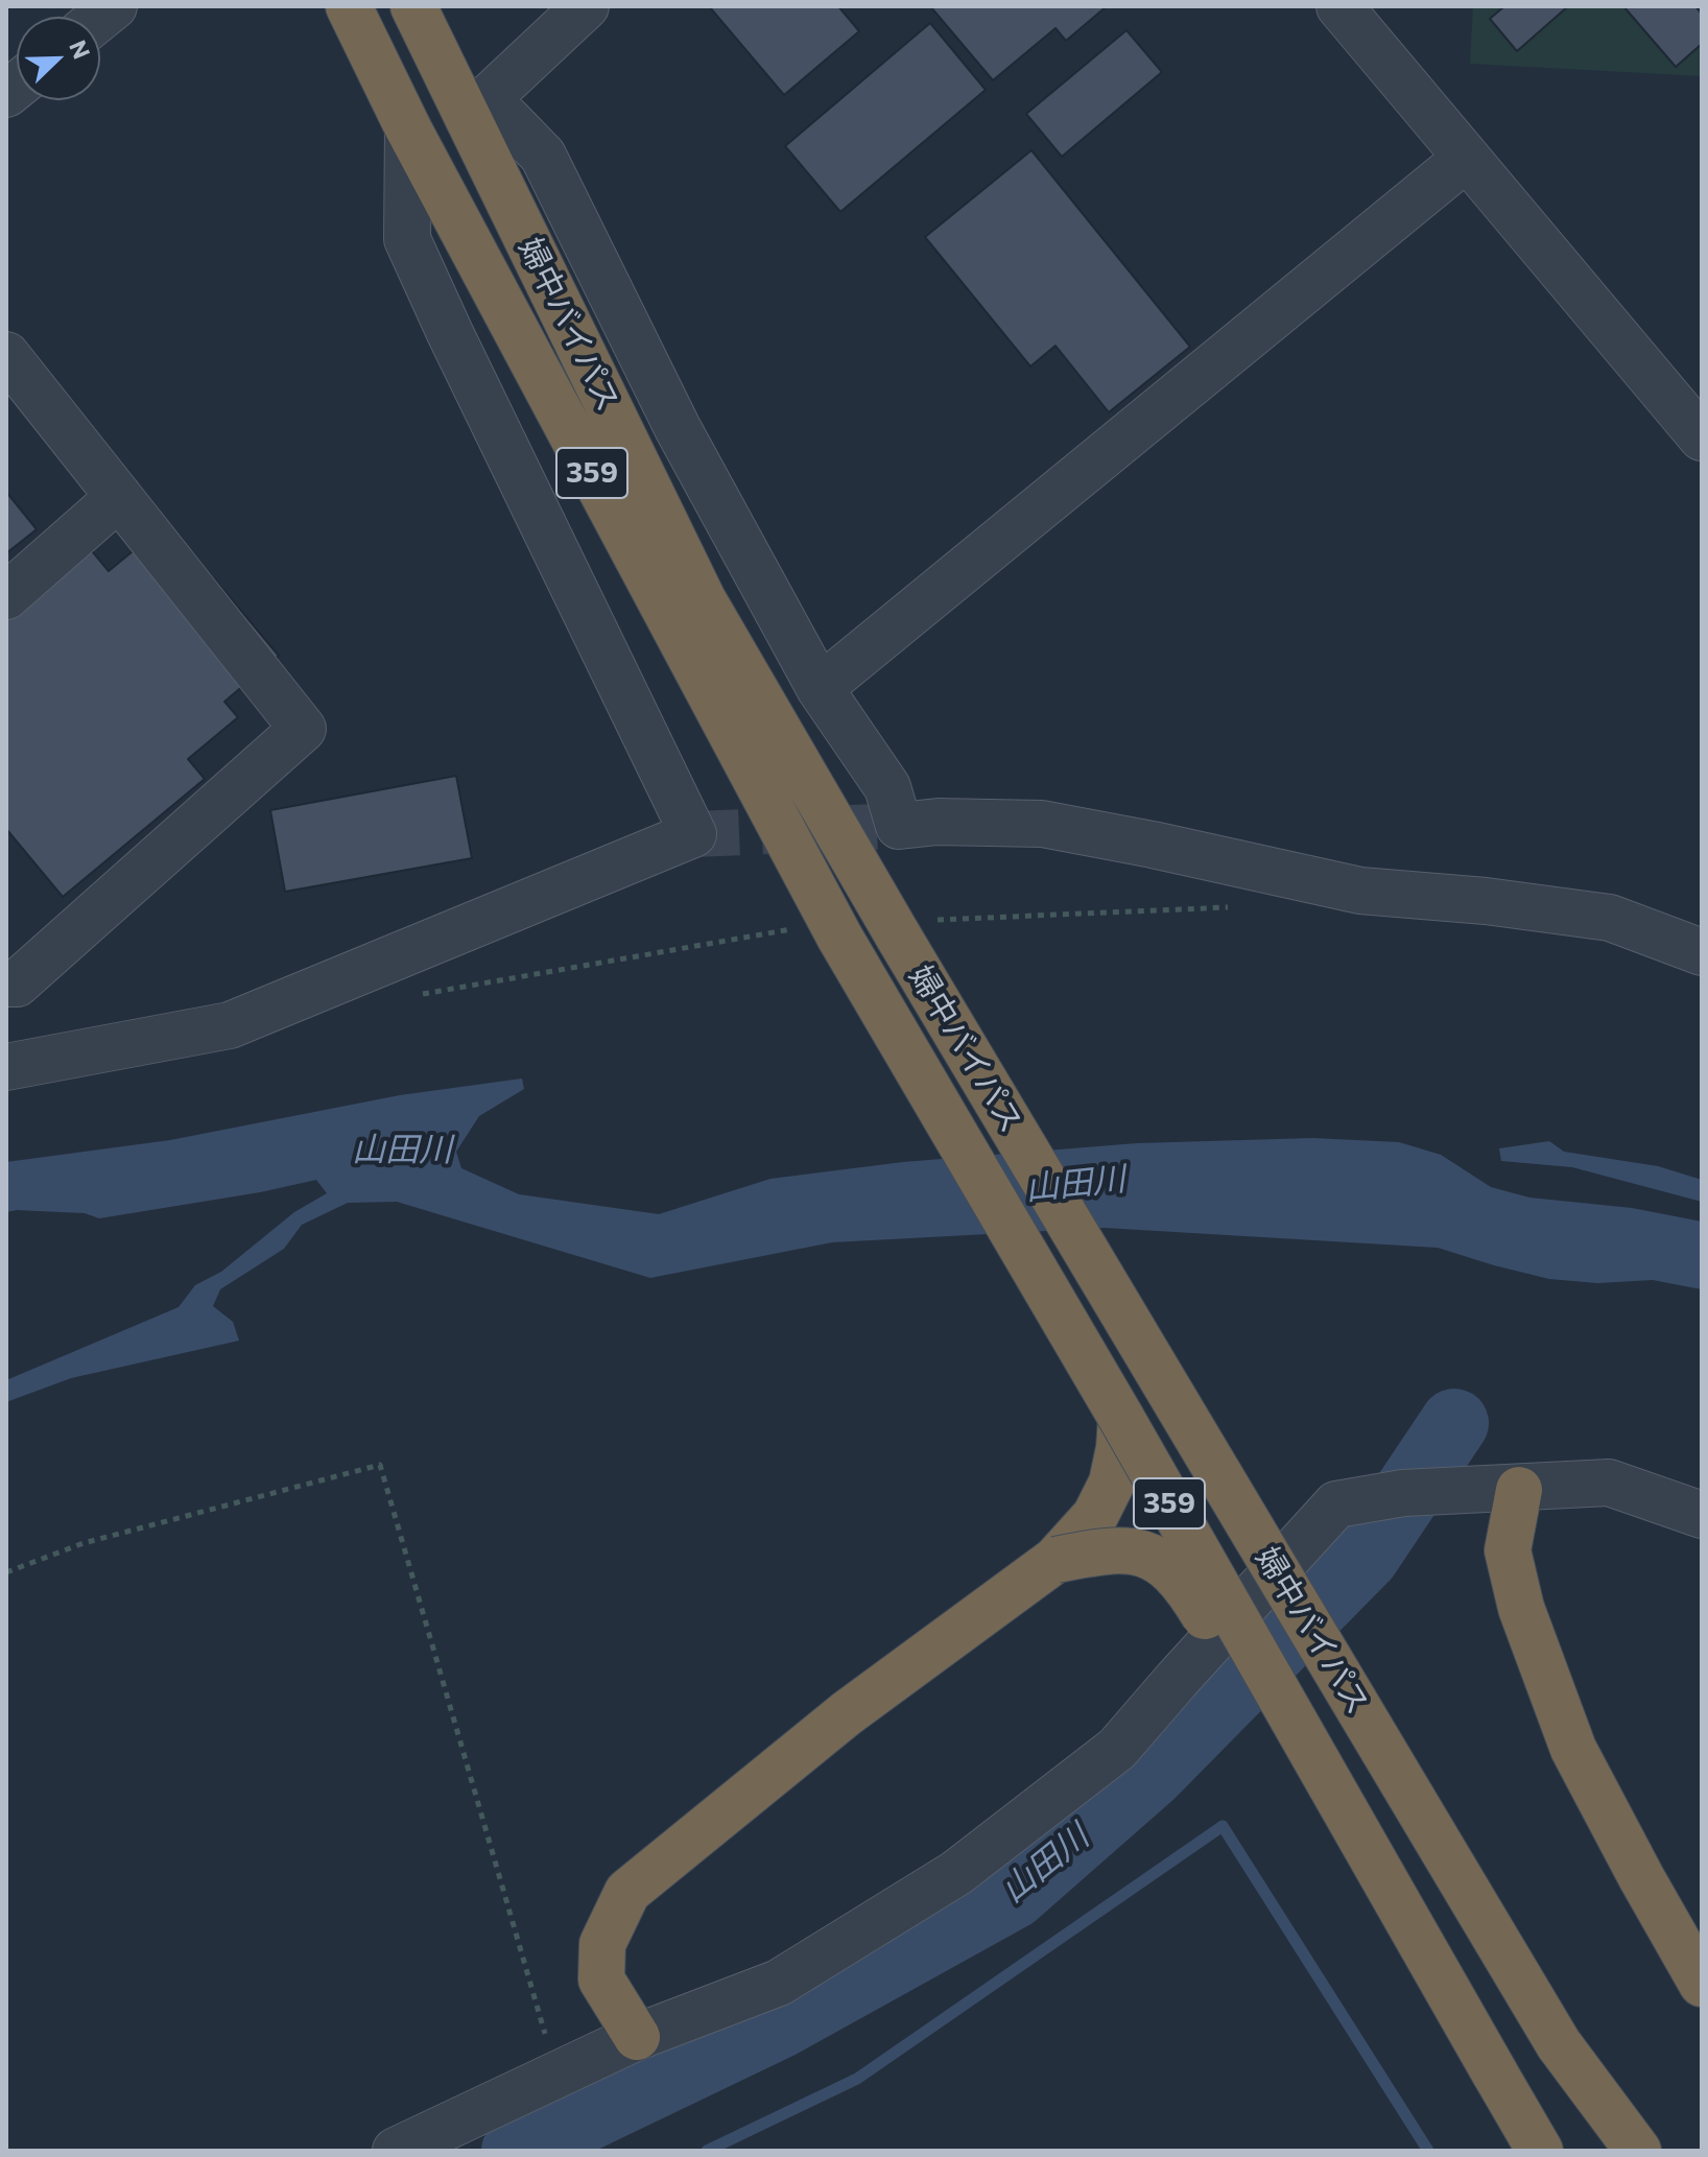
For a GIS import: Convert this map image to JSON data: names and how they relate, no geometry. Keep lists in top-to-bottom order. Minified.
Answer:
{"streets":{"highway":["婦中バイパス","359"]},"water":["山田川"],"north":"top right"}
